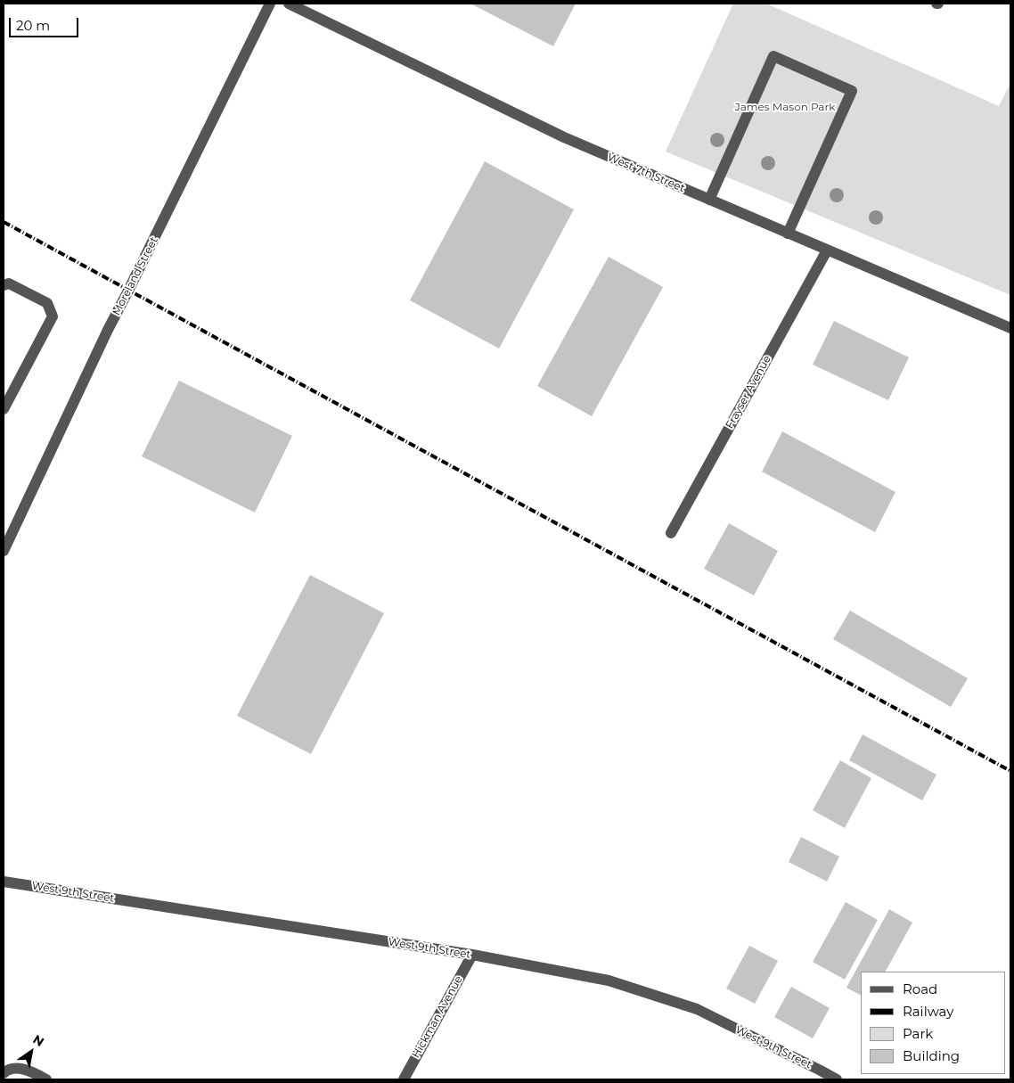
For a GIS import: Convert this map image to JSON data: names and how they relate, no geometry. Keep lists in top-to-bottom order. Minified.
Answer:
{"streets":{"street":["West 7th Street","Moreland Street","Frayser Avenue","West 9th Street","Hickman Avenue"]},"crossings":[["West 7th Street","Frayser Avenue"],["West 9th Street","Hickman Avenue"]],"parks":["James Mason Park"],"legend":["Road","Railway","Park","Building"],"scale_bar":"20 m","north":"top right"}
